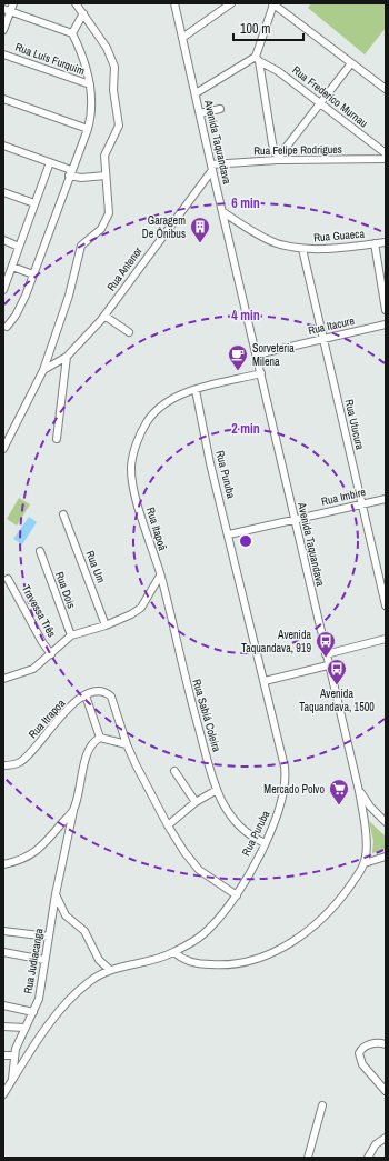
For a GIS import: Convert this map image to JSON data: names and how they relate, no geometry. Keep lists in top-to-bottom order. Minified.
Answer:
{"streets":{"street":["Rua Luís Furquim","Rua Frederico Murnau","Avenida Taquandava","Rua Felipe Rodrigues","Rua Guaeca","Rua Antenor","Rua Itacure","Rua Utucura","Rua Puruba","Rua Imbire","Rua Itapoã","Rua Um","Rua Dois","Travessa Três","Rua Sabiá Coleira","Rua Itrapoa","Rua Judiacanga"]},"crossings":[["Avenida Taquandava","Rua Felipe Rodrigues"],["Avenida Taquandava","Rua Guaeca"],["Avenida Taquandava","Rua Antenor"],["Avenida Taquandava","Rua Itacure"],["Avenida Taquandava","Rua Imbire"],["Avenida Taquandava","Rua Itapoã"],["Rua Felipe Rodrigues","Rua Antenor"],["Rua Guaeca","Rua Utucura"],["Rua Itacure","Rua Utucura"],["Rua Utucura","Rua Imbire"],["Rua Puruba","Rua Imbire"],["Rua Puruba","Rua Itapoã"],["Rua Puruba","Rua Sabiá Coleira"],["Rua Puruba","Rua Judiacanga"],["Rua Itapoã","Rua Sabiá Coleira"]],"places":{"building":["Garagem De Ônibus"],"cafe":["Sorveteria Milena"],"bus stop":["Avenida Taquandava, 919","Avenida Taquandava, 1500"],"supermarket":["Mercado Polvo"]},"scale_bar":"100 m","rings":["6 min","4 min","2 min"]}
